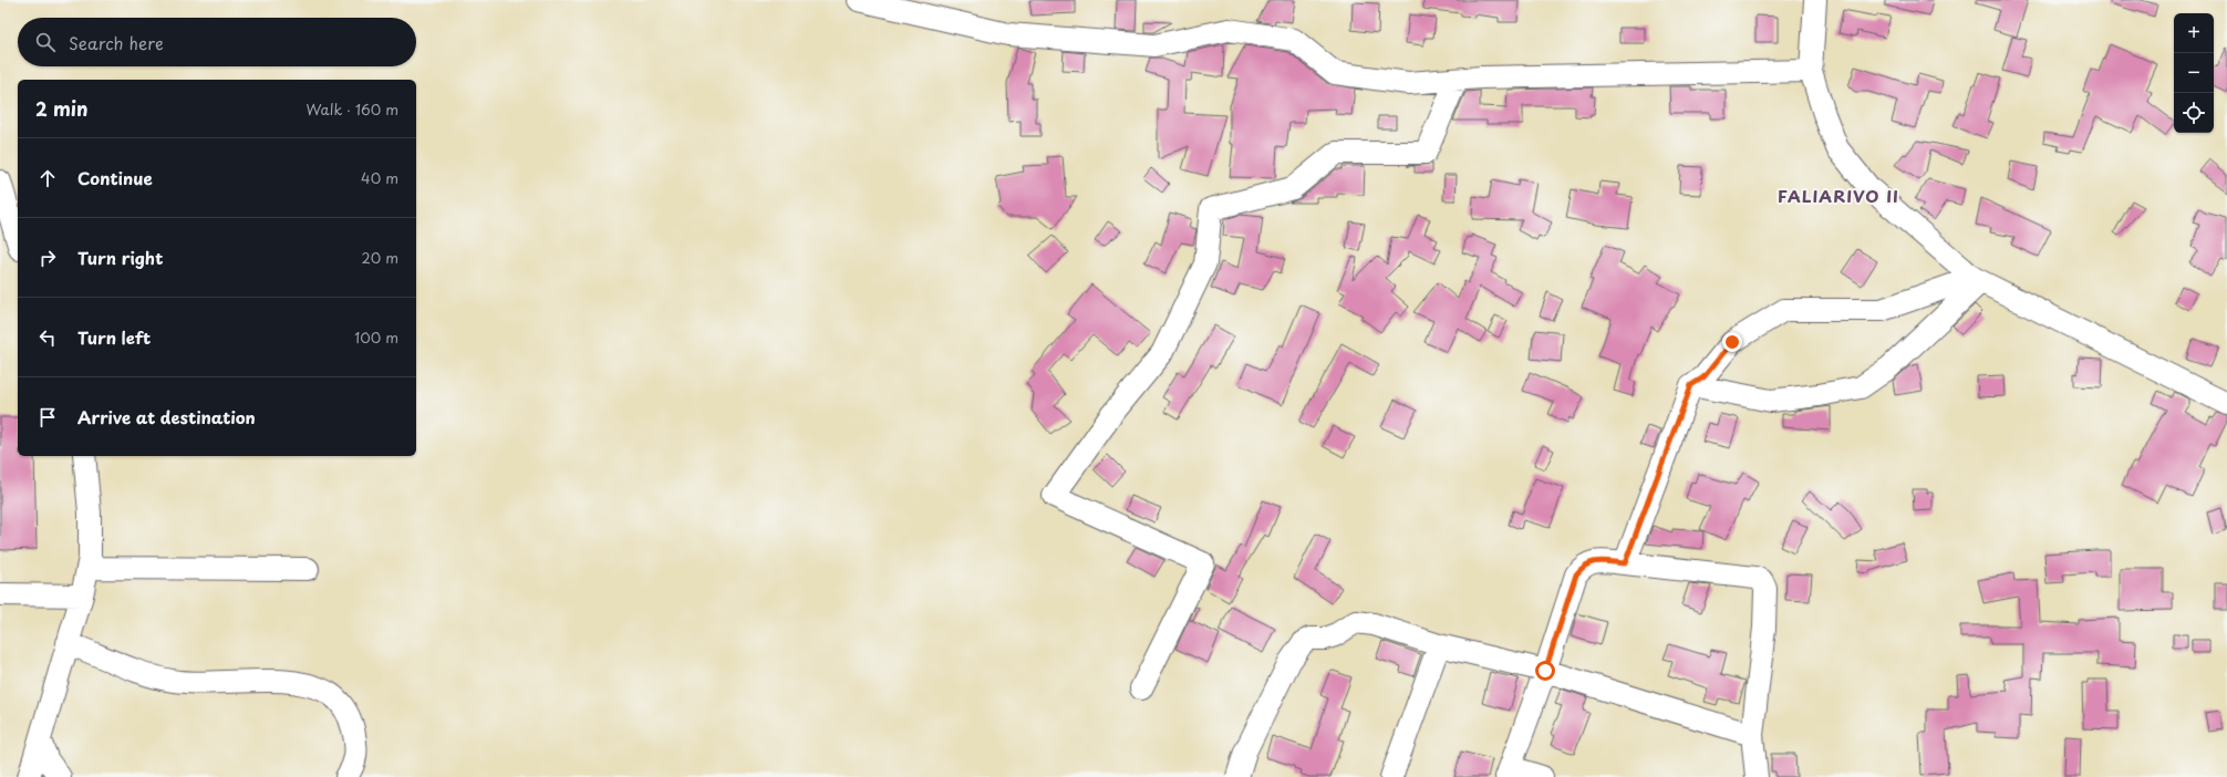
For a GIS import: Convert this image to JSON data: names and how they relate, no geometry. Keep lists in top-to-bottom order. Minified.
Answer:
{"districts":["FALIARIVO II"],"page":{"map_buttons":["+","−"],"search":"Search here","heading":["2 min","Walk · 160 m"],"list":[["Continue","40 m"],["Turn right","20 m"],["Turn left","100 m"],"Arrive at destination"]}}
